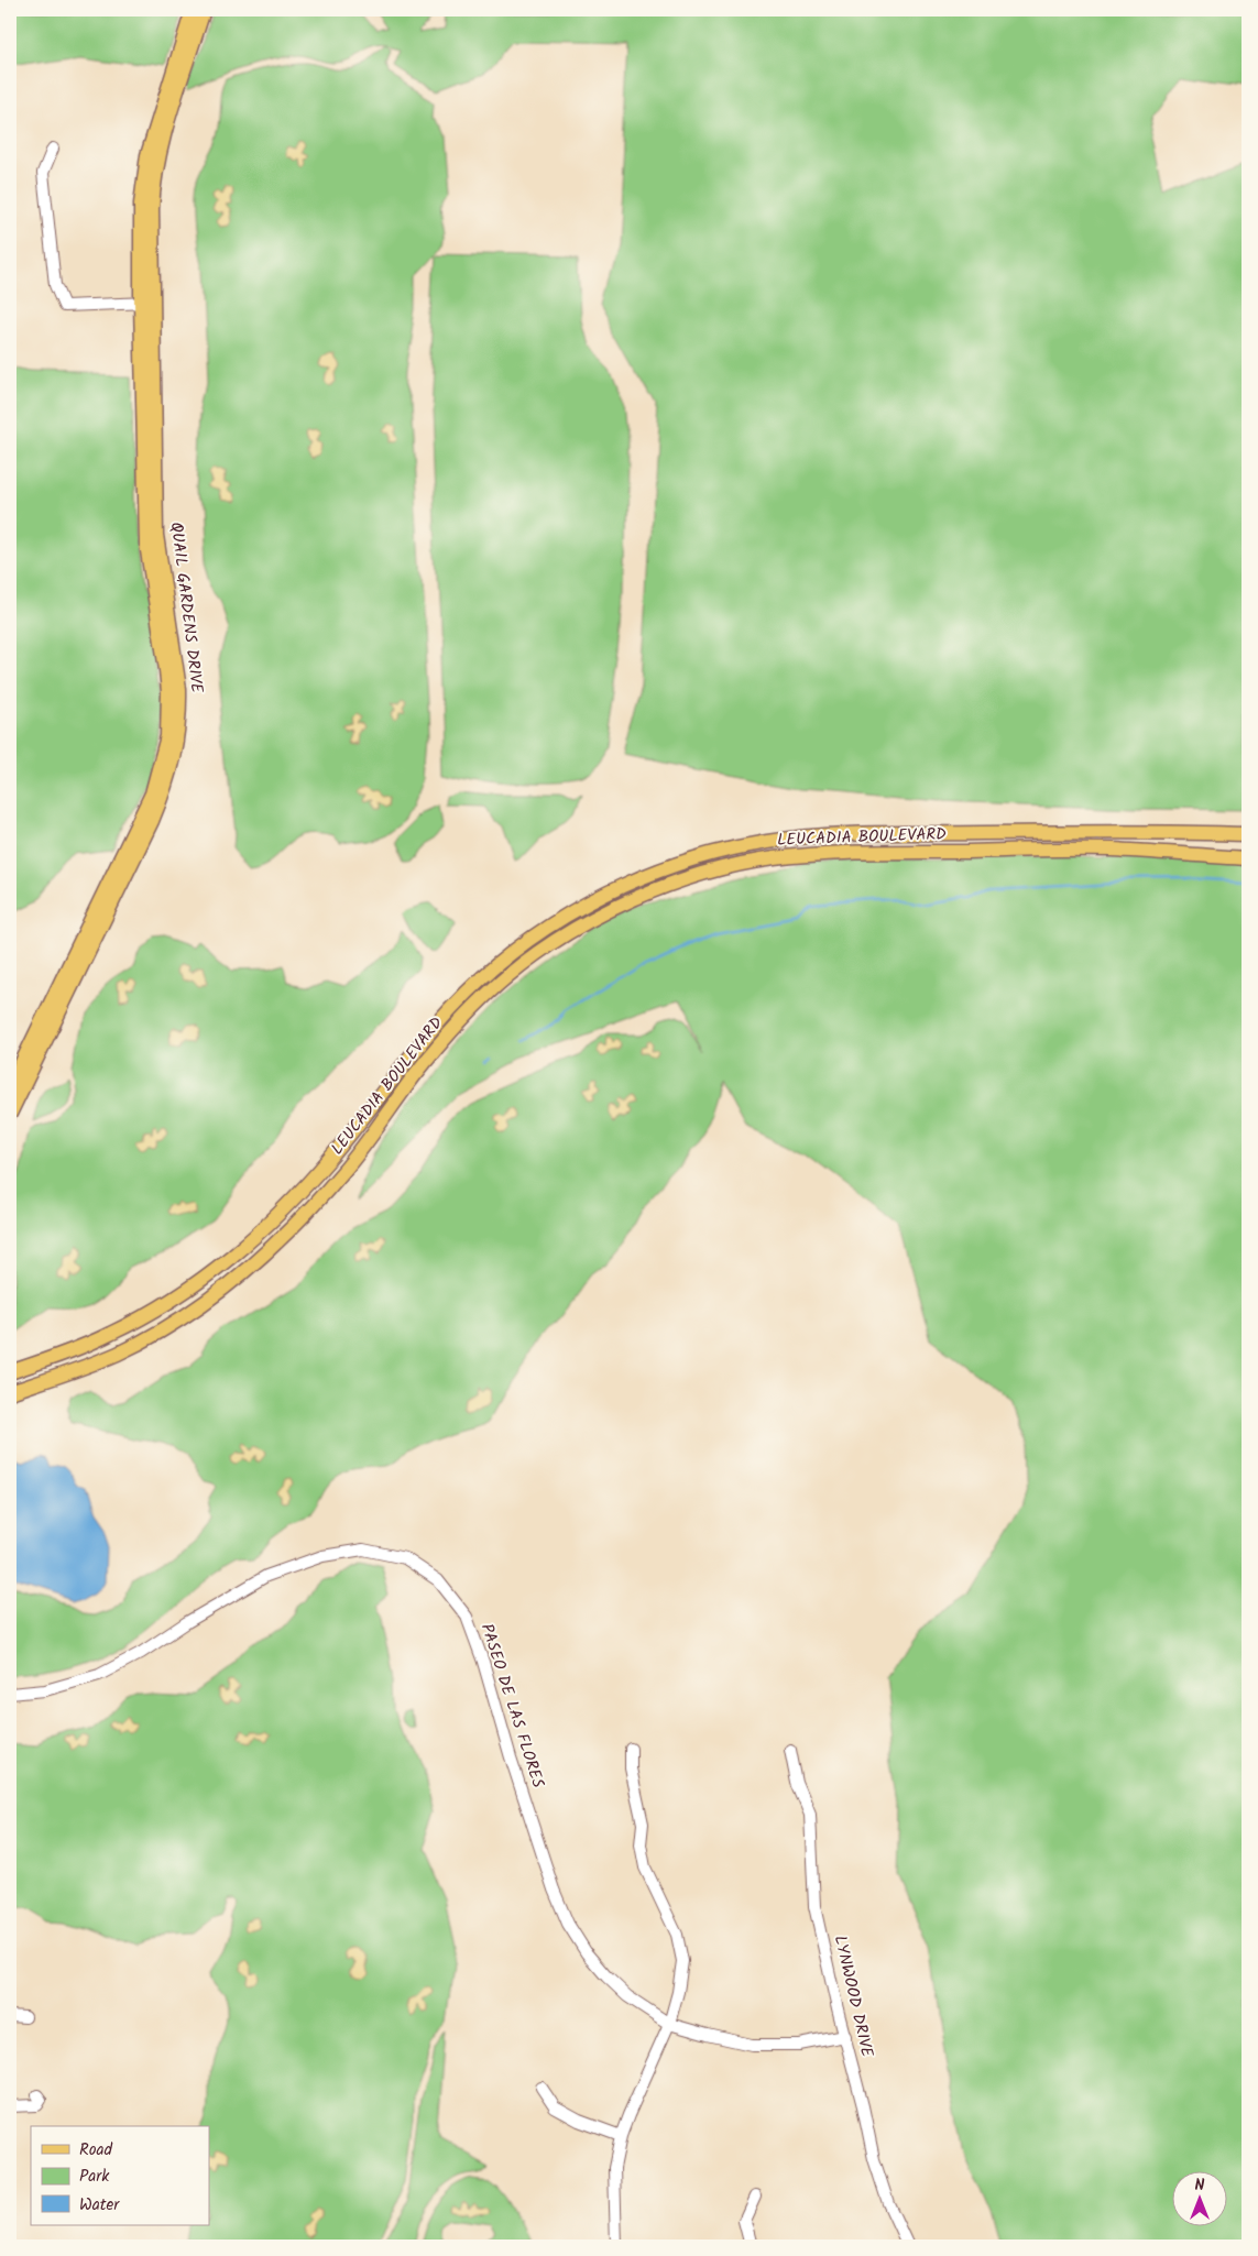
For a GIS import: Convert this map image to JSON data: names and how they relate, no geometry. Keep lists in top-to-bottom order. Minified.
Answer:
{"streets":{"main road":["QUAIL GARDENS DRIVE","LEUCADIA BOULEVARD"],"street":["PASEO DE LAS FLORES","LYNWOOD DRIVE"]},"crossings":[["PASEO DE LAS FLORES","LYNWOOD DRIVE"]],"legend":["Road","Park","Water"],"north":"top"}
